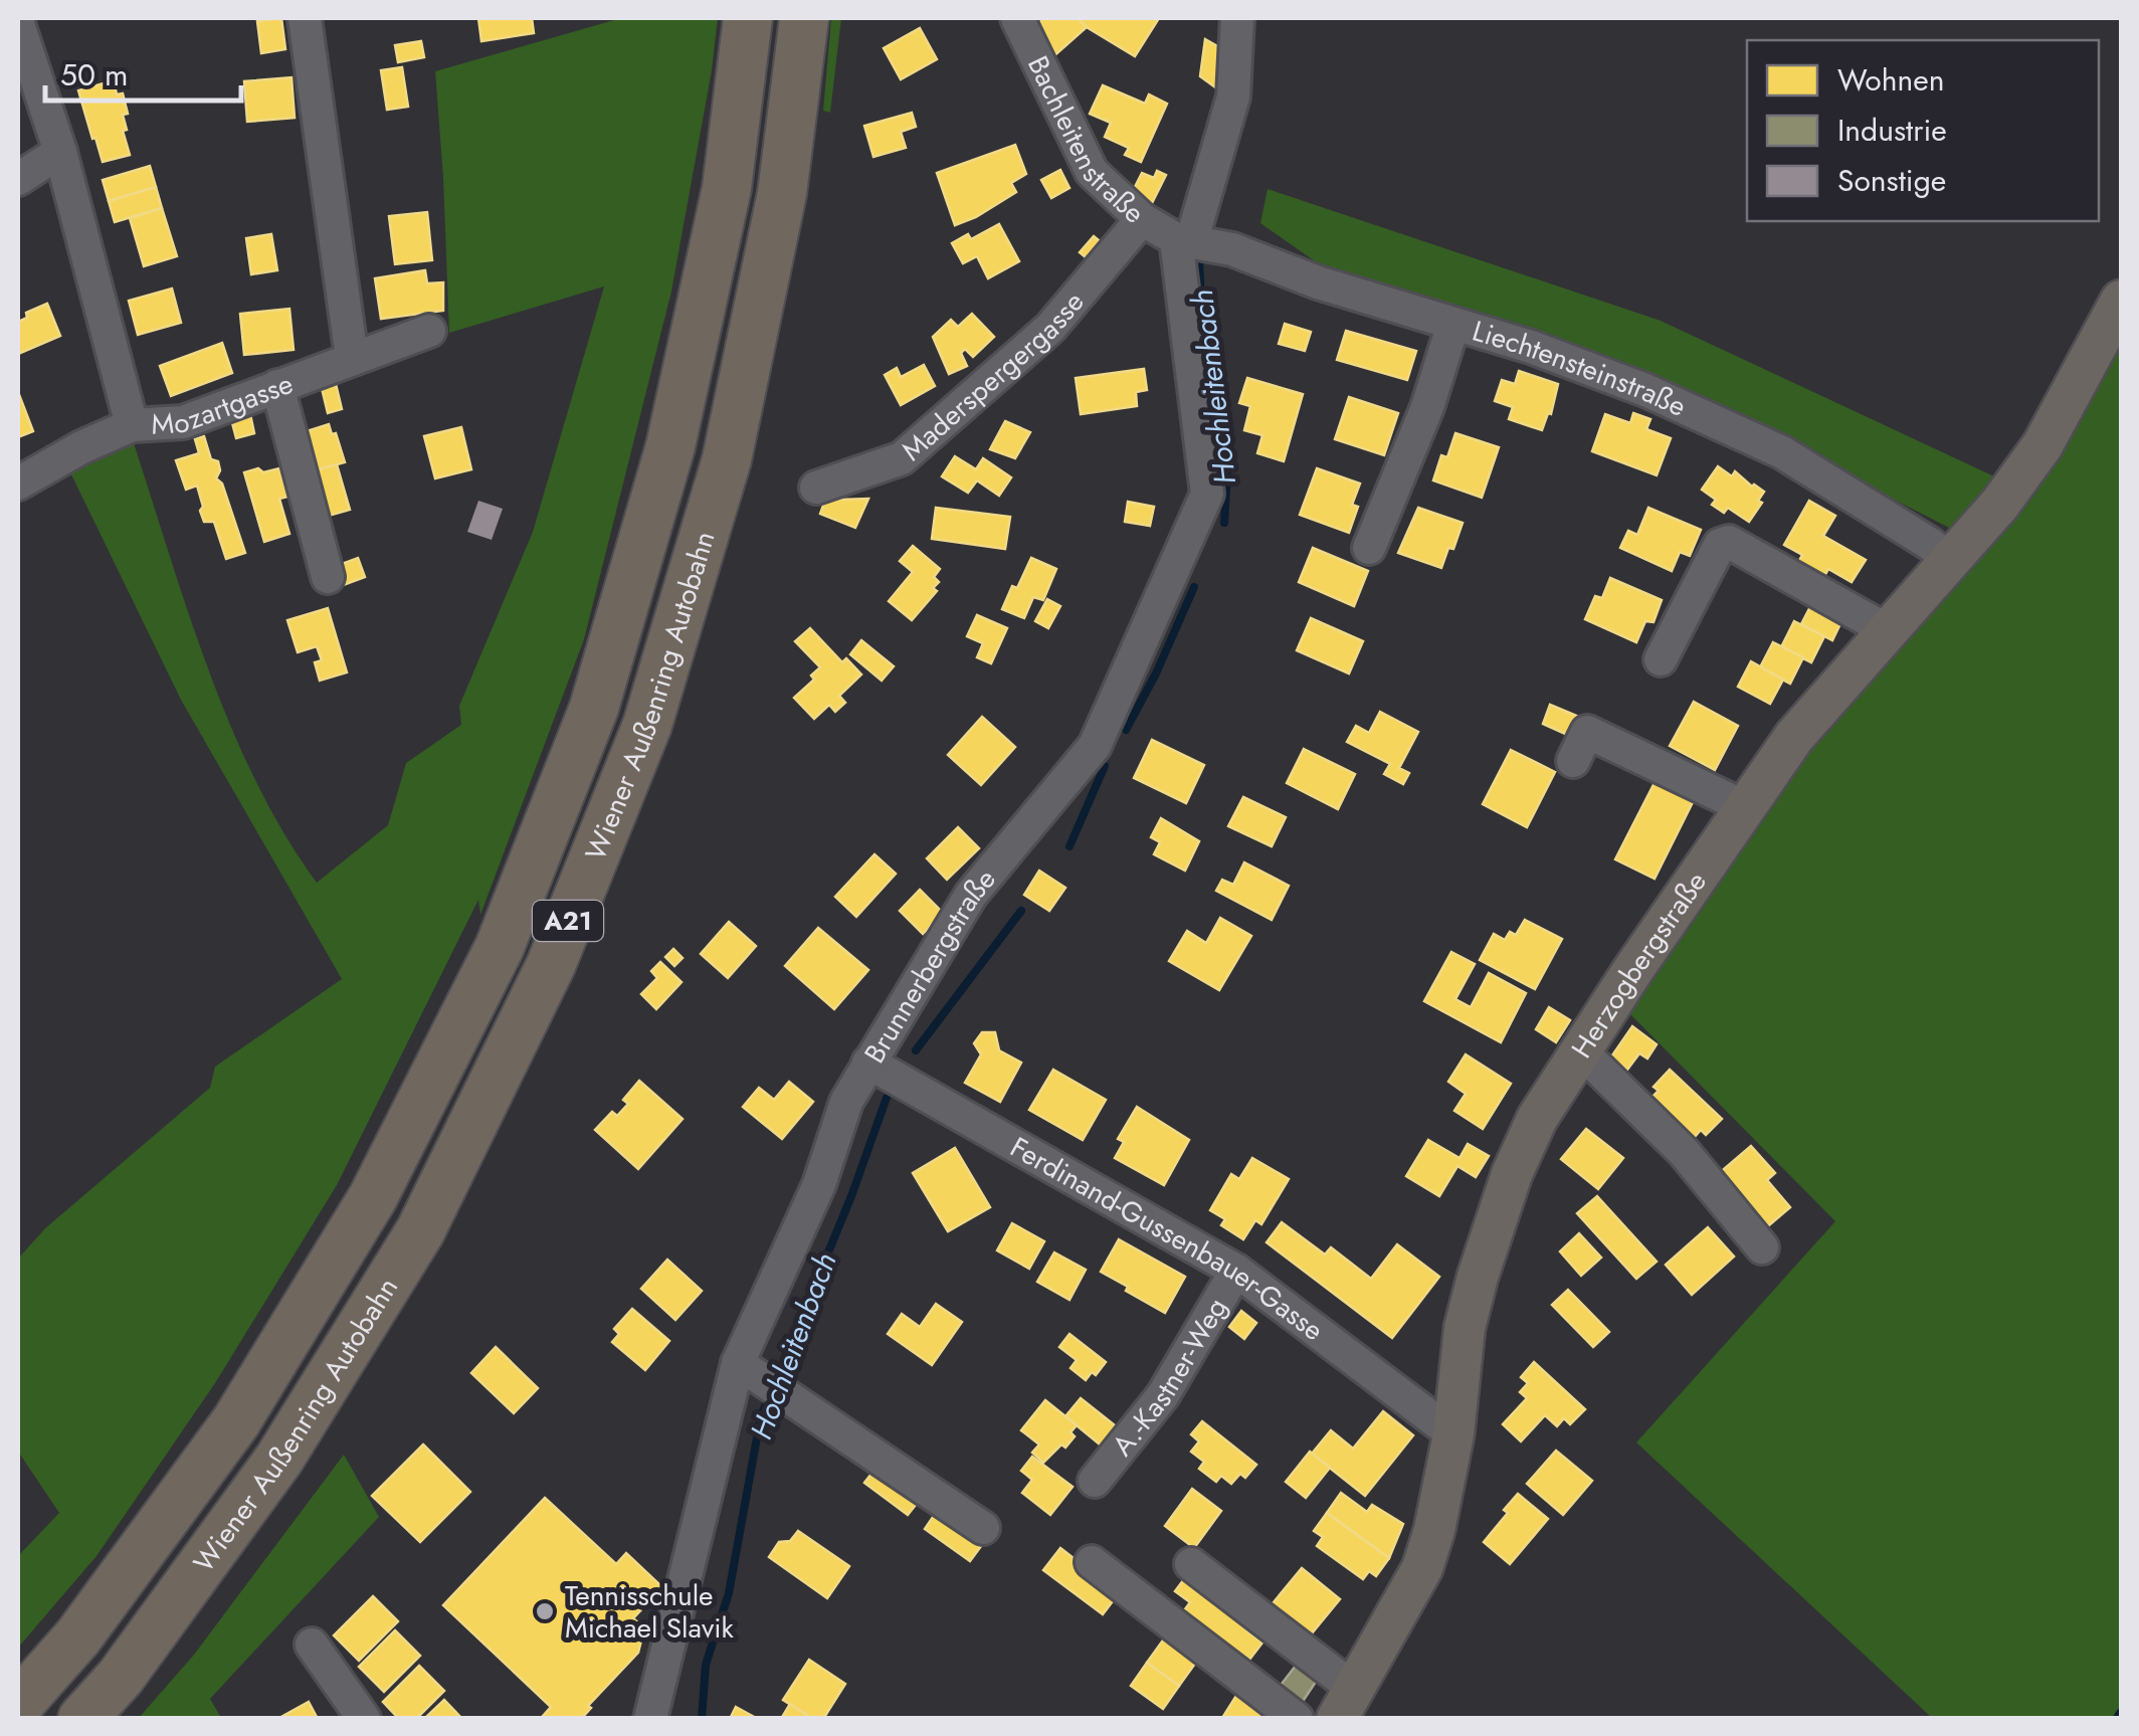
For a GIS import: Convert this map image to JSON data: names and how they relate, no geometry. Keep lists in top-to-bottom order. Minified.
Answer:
{"streets":{"highway":["Wiener Außenring Autobahn","A21"],"main road":["Herzogbergstraße"],"street":["Bachleitenstraße","Liechtensteinstraße","Maderspergergasse","Mozartgasse","Brunnerbergstraße","Ferdinand-Gussenbauer-Gasse","A.-Kastner-Weg"]},"crossings":[["Bachleitenstraße","Liechtensteinstraße"],["Bachleitenstraße","Maderspergergasse"],["Bachleitenstraße","Brunnerbergstraße"],["Liechtensteinstraße","Herzogbergstraße"],["Liechtensteinstraße","Brunnerbergstraße"],["Herzogbergstraße","Ferdinand-Gussenbauer-Gasse"],["Brunnerbergstraße","Ferdinand-Gussenbauer-Gasse"],["Ferdinand-Gussenbauer-Gasse","A.-Kastner-Weg"]],"water":["Hochleitenbach"],"places":["Tennisschule Michael Slavik"],"legend":["Wohnen","Industrie","Sonstige"],"scale_bar":"50 m"}
